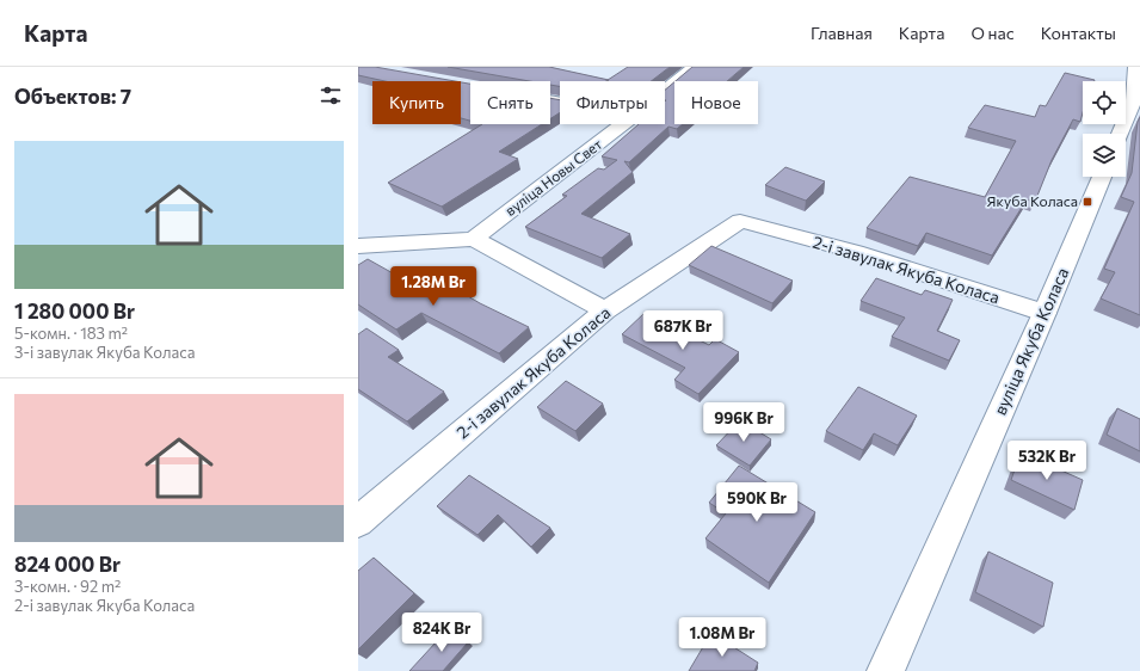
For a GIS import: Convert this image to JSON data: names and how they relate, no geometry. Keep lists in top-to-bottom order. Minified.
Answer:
{"streets":{"street":["вуліца Новы Свет","2-і завулак Якуба Коласа","вуліца Якуба Коласа"]},"crossings":[["2-і завулак Якуба Коласа","вуліца Якуба Коласа"]],"places":{"transit":["Якуба Коласа"]},"page":{"header":"Карта","nav":["Главная","Карта","О нас","Контакты"],"heading":"Объектов: 7","chip":["Купить","Снять","Фильтры","Новое"],"list":[{"name":"1 280 000 Br","note":"5-комн. · 183 m² · 3-і завулак Якуба Коласа"},{"name":"824 000 Br","note":"3-комн. · 92 m² · 2-і завулак Якуба Коласа"}],"price":["1.28M Br","687K Br","996K Br","532K Br","590K Br","824K Br","1.08M Br"]}}
